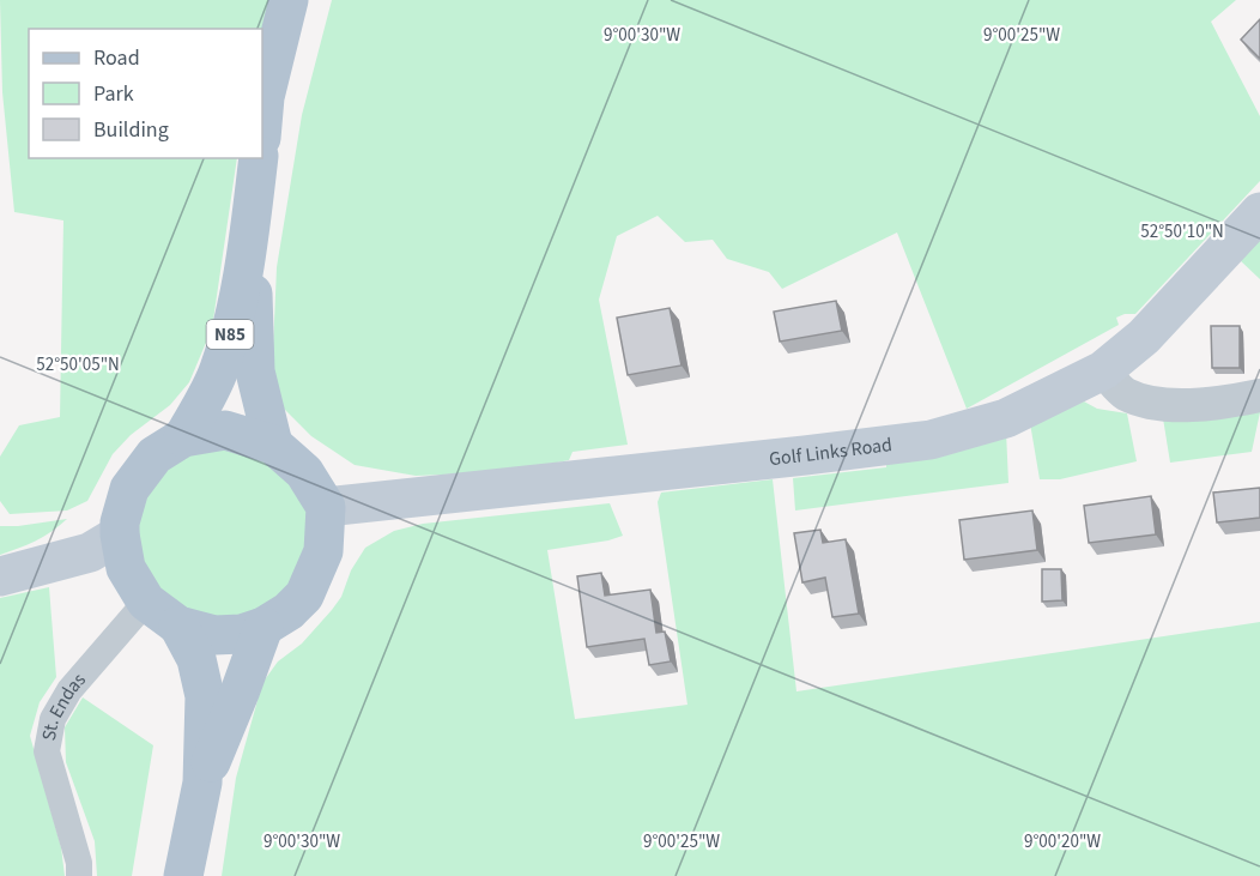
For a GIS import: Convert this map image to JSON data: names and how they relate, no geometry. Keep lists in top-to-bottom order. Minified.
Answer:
{"streets":{"main road":["N85","Golf Links Road"],"street":["St. Endas"]},"crossings":[["N85","Golf Links Road"],["N85","St. Endas"],["Golf Links Road","St. Endas"]],"legend":["Road","Park","Building"],"coordinates":["9°00'30\"W","9°00'25\"W","52°50'10\"N","52°50'05\"N","9°00'20\"W"]}
